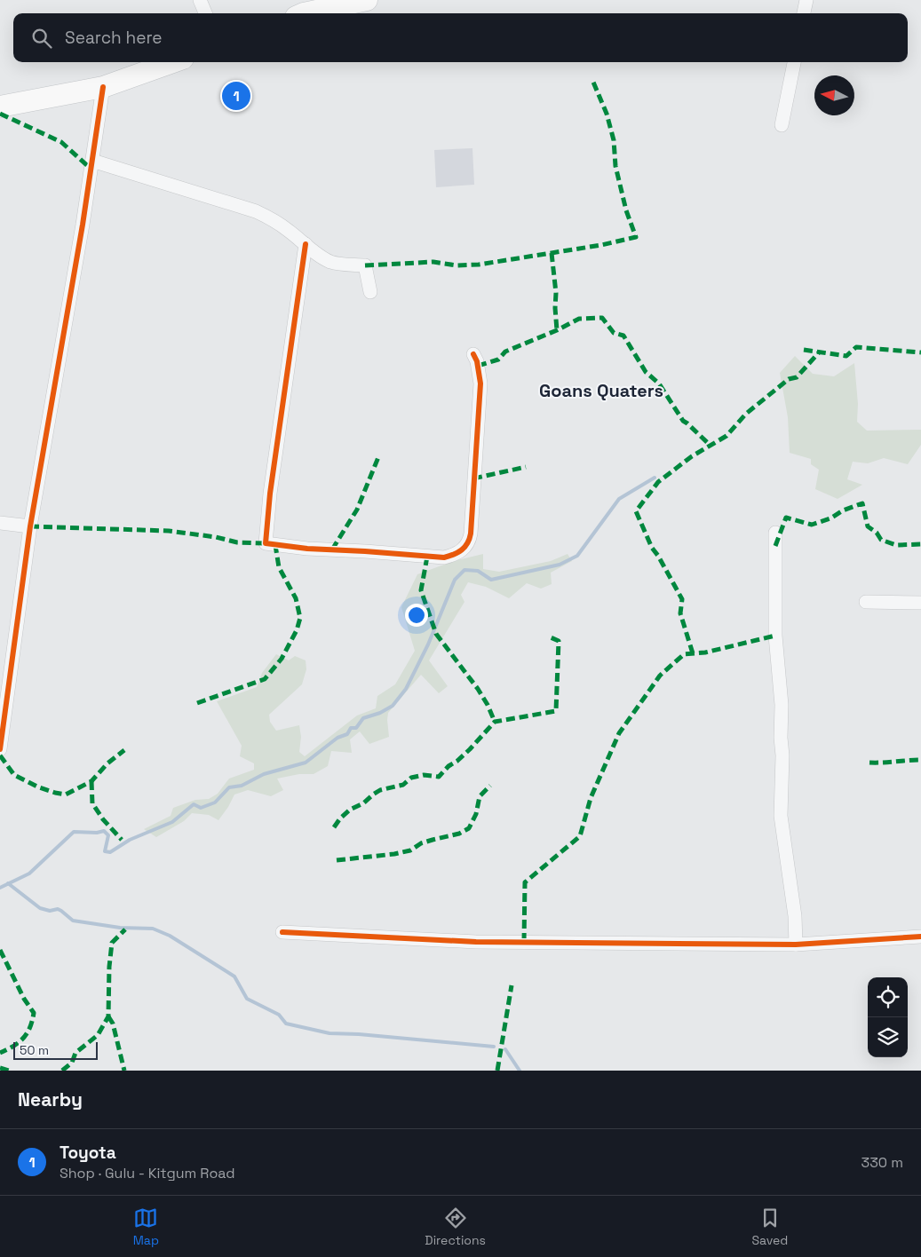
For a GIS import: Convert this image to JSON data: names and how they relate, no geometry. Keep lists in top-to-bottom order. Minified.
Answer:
{"districts":["Goans Quaters"],"scale_bar":"50 m","north":"left","page":{"search":"Search here","pins":"1","scale":"50 m","heading":"Nearby","list":[{"mark":"1","name":"Toyota","note":"Shop · Gulu - Kitgum Road","value":"330 m"}],"nav":["Map","Directions","Saved"]}}
